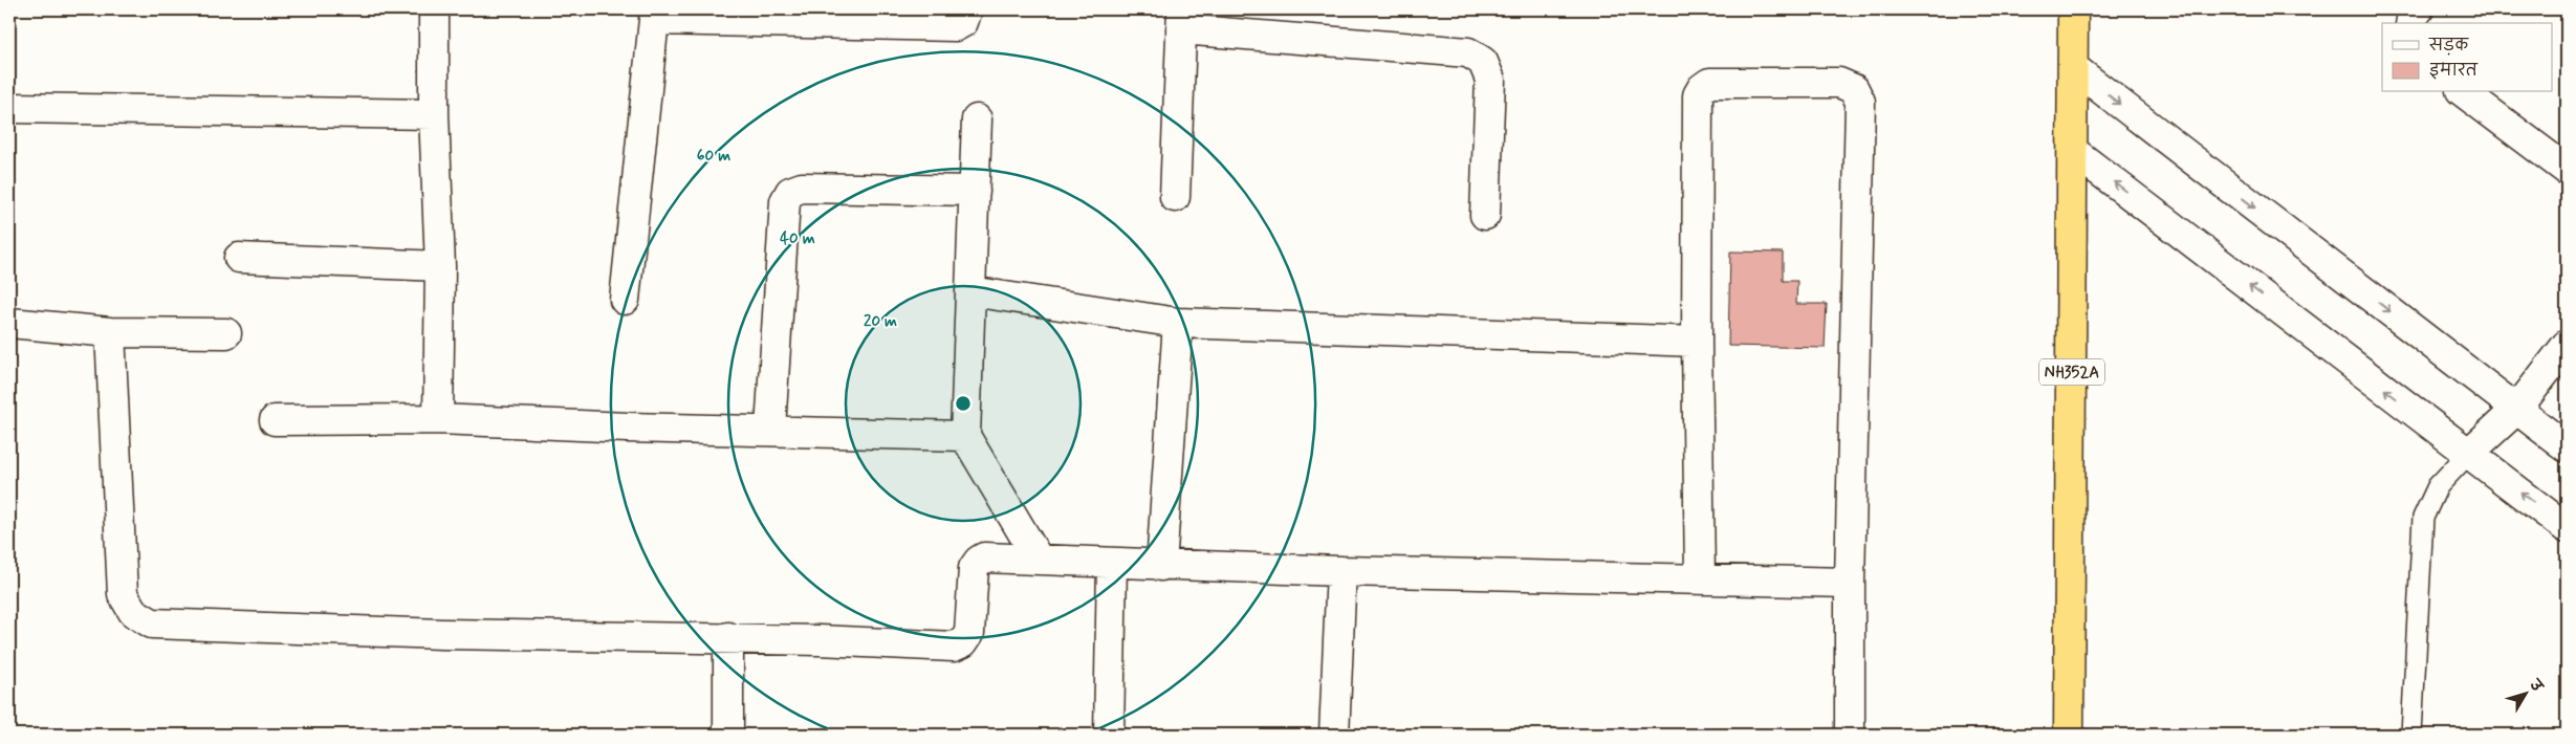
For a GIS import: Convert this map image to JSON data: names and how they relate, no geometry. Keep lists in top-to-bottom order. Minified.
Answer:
{"streets":{"highway":["NH352A"]},"legend":["सड़क","इमारत"],"north":"top right","rings":["60 m","40 m","20 m"]}
